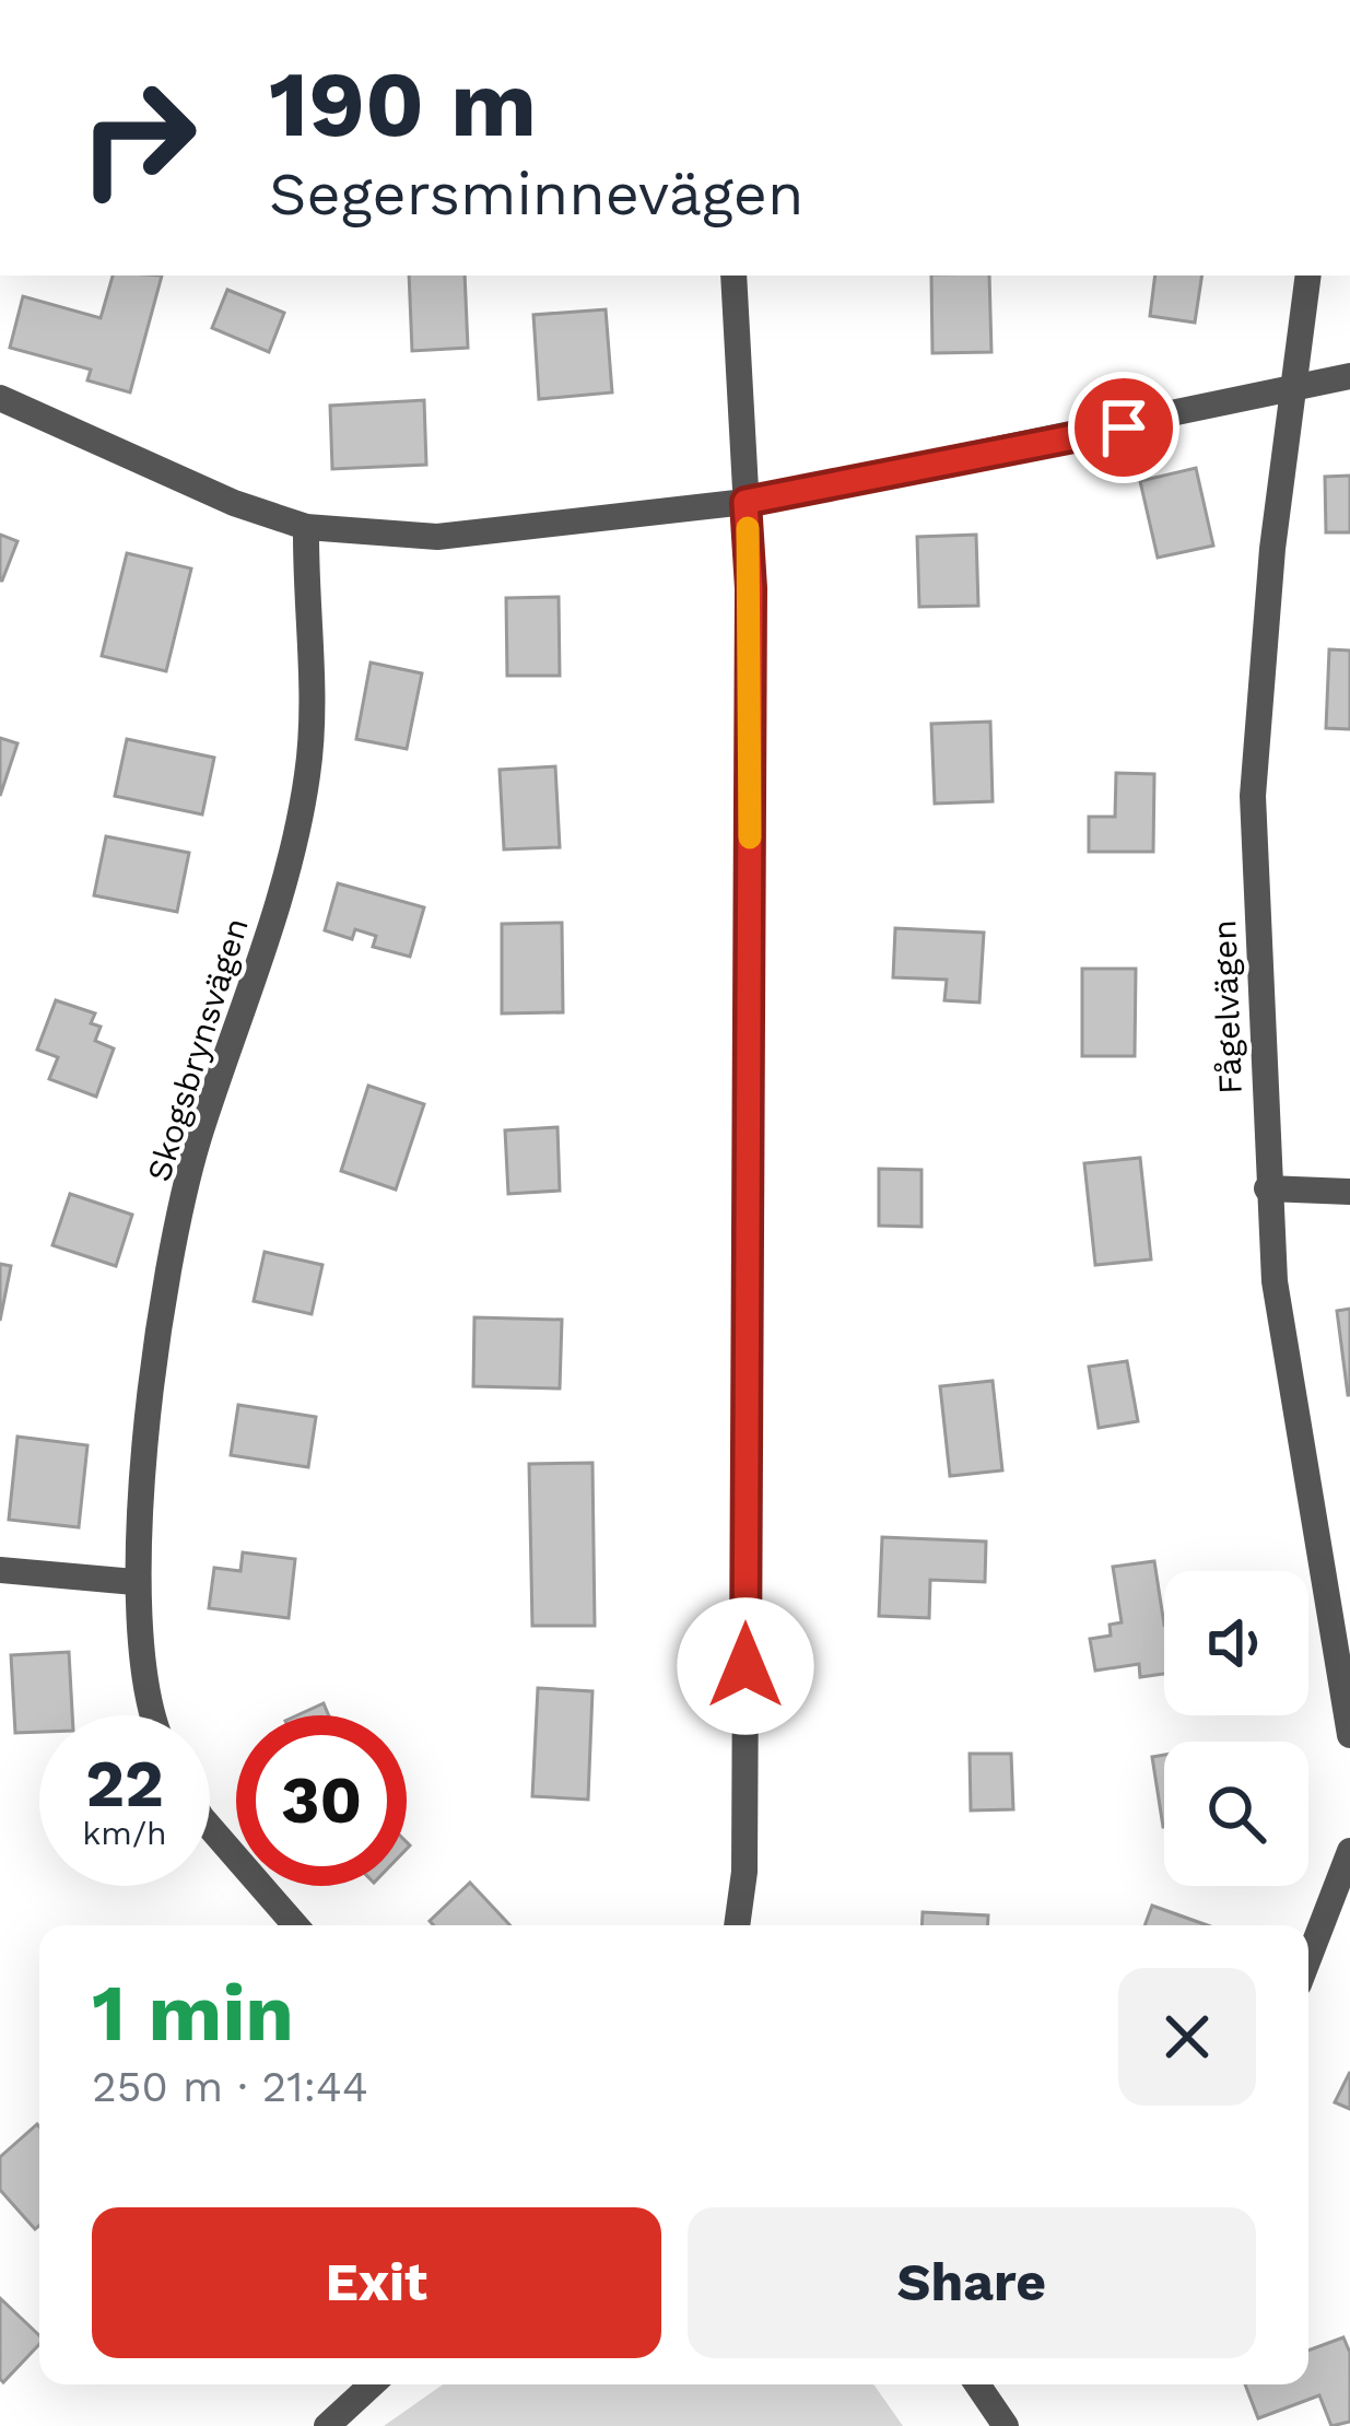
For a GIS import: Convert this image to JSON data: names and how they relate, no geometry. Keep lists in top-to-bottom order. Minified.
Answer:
{"streets":{"street":["Fågelvägen","Skogsbrynsvägen"]},"page":{"turn":["190 m","Segersminnevägen"],"speed":"22 km/h","limit":"30","heading":["1 min","250 m · 21:44"],"buttons":["Exit","Share"]}}
